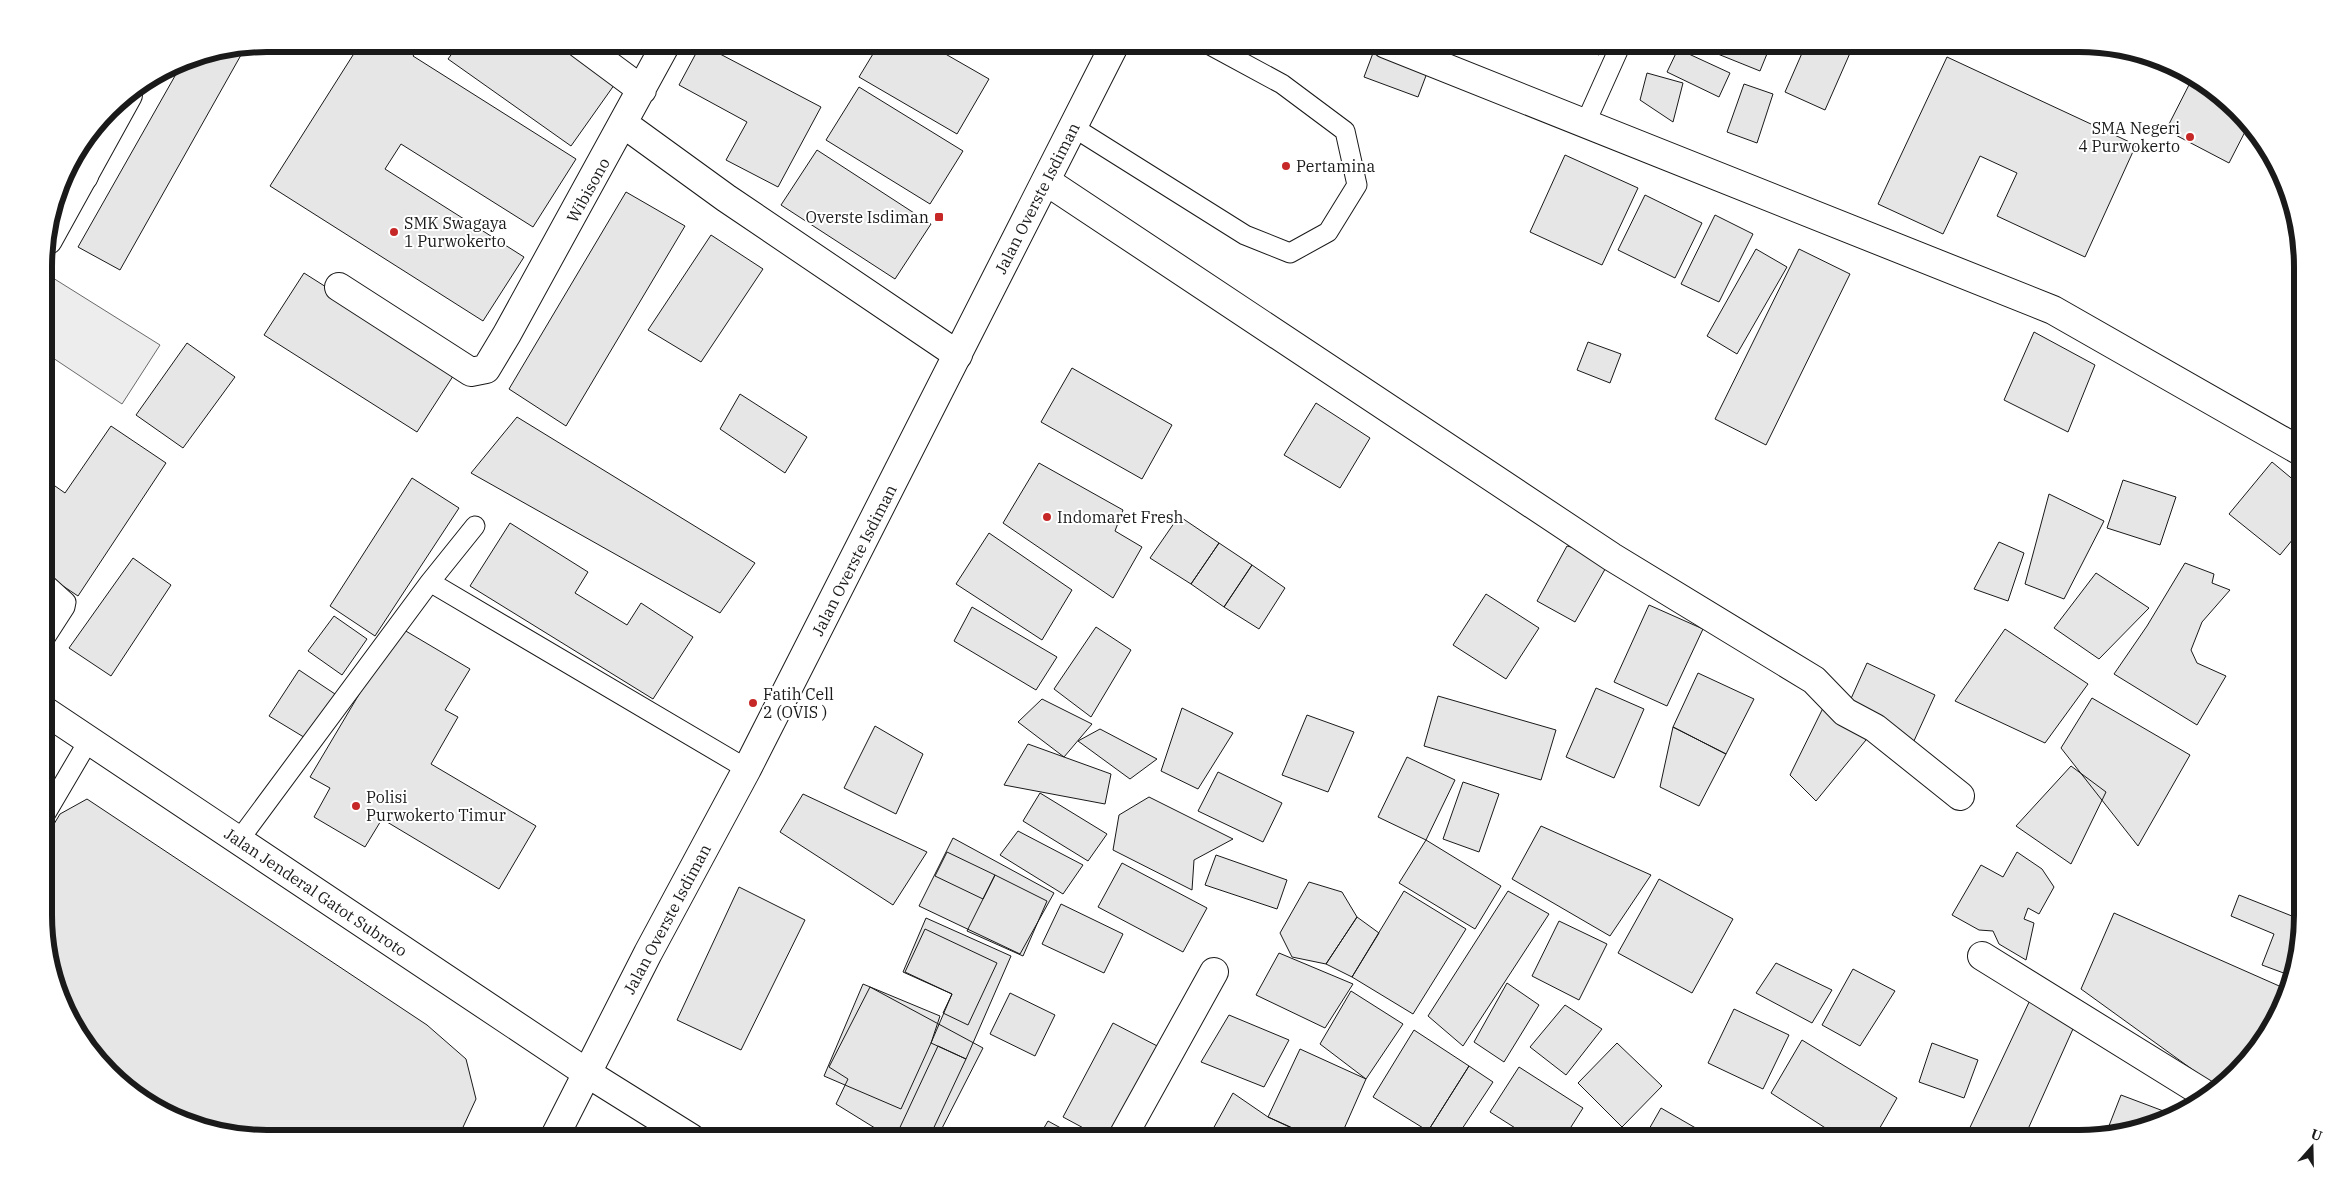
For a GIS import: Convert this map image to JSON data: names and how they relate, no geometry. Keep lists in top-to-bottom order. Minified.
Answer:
{"streets":{"street":["Wibisono","Jalan Overste Isdiman","Jalan Jenderal Gatot Subroto"]},"crossings":[["Jalan Overste Isdiman","Jalan Jenderal Gatot Subroto"]],"places":{"other":["SMA Negeri 4 Purwokerto","Pertamina","SMK Swagaya 1 Purwokerto","Indomaret Fresh","Fatih Cell 2 (OVIS )","Polisi Purwokerto Timur"],"transit":["Overste Isdiman"]},"north":"top"}
